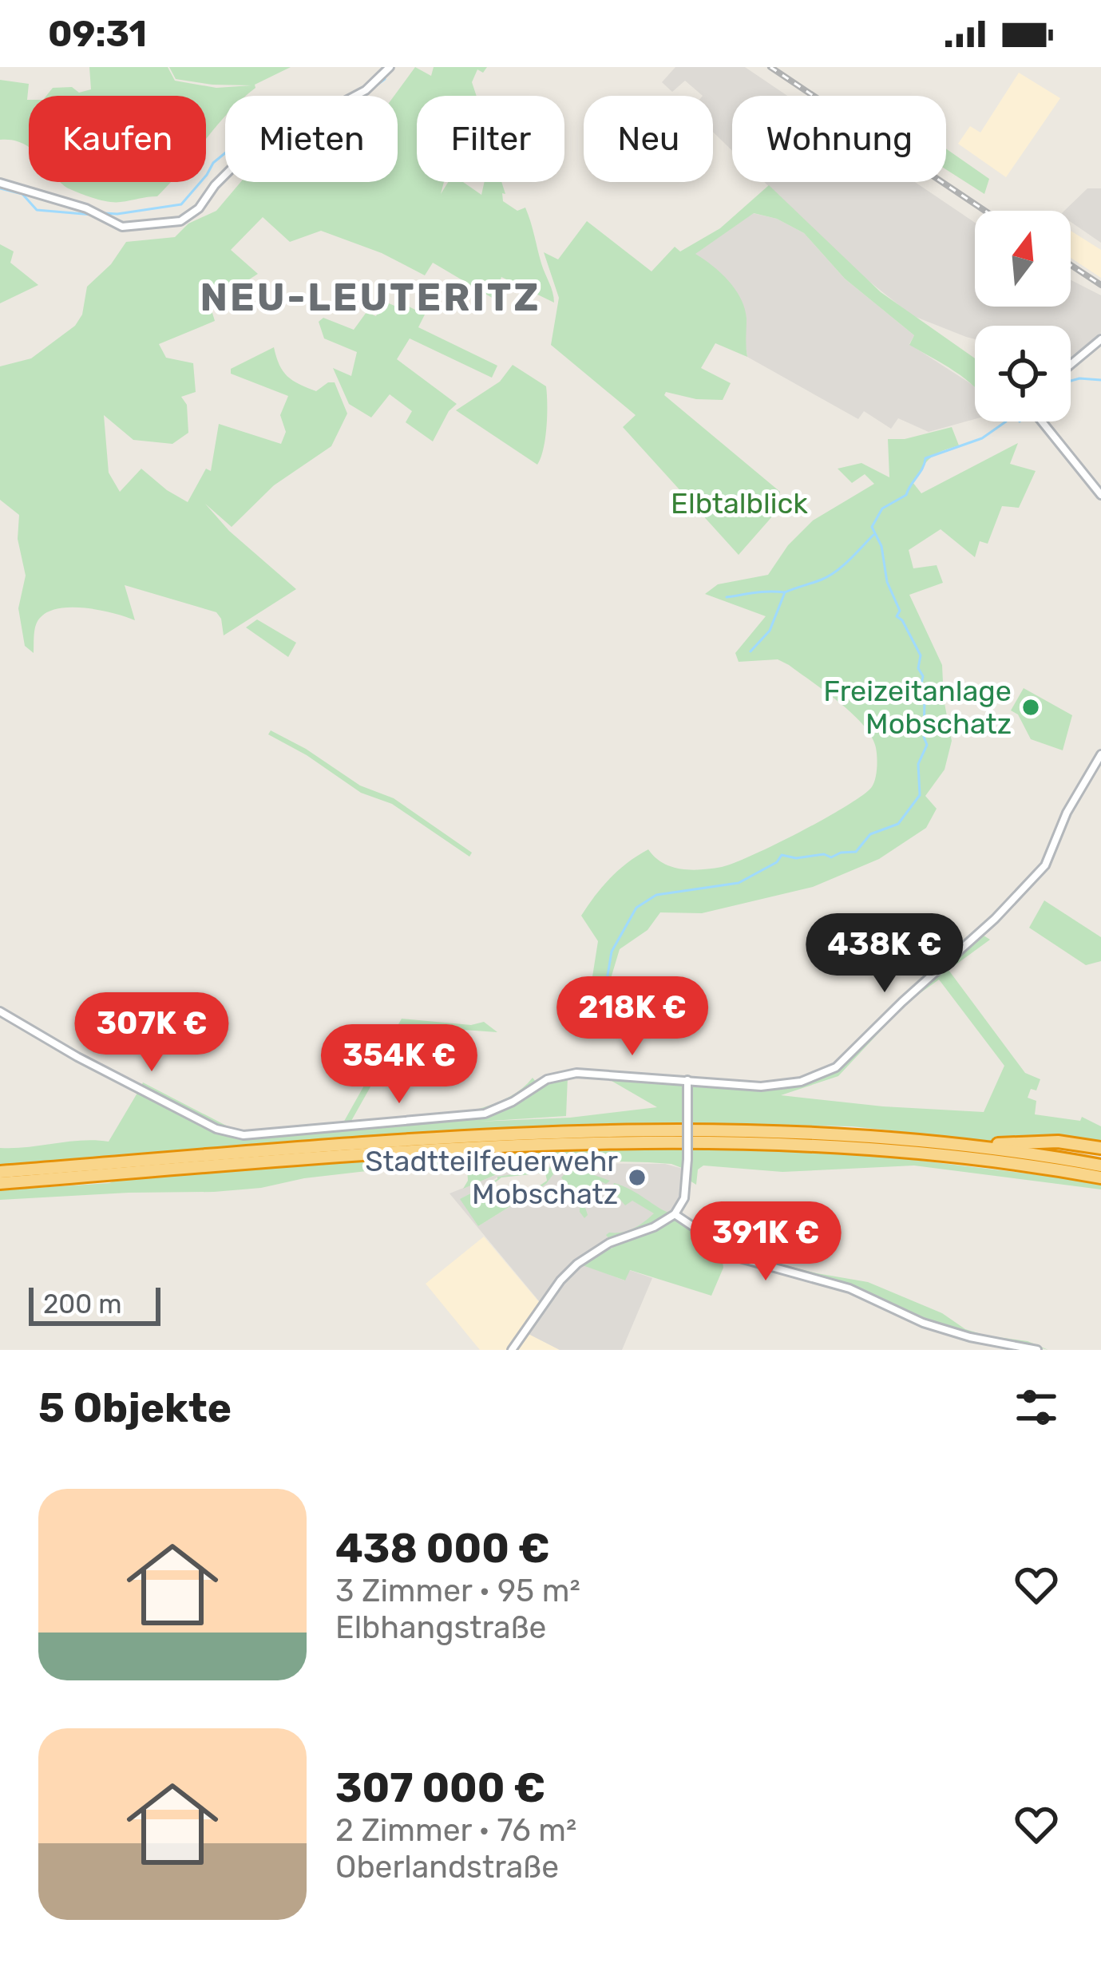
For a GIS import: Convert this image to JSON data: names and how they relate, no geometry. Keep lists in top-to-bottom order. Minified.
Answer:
{"districts":["NEU-LEUTERITZ"],"parks":["Elbtalblick"],"places":["Freizeitanlage Mobschatz","Stadtteilfeuerwehr Mobschatz"],"scale_bar":"200 m","north":"top","page":{"status":"09:31","chip":["Kaufen","Mieten","Filter","Neu","Wohnung"],"price":["438K €","218K €","307K €","354K €","391K €"],"scale":"200 m","heading":"5 Objekte","list":[{"name":"438 000 €","note":"3 Zimmer · 95 m² · Elbhangstraße"},{"name":"307 000 €","note":"2 Zimmer · 76 m² · Oberlandstraße"}]}}
